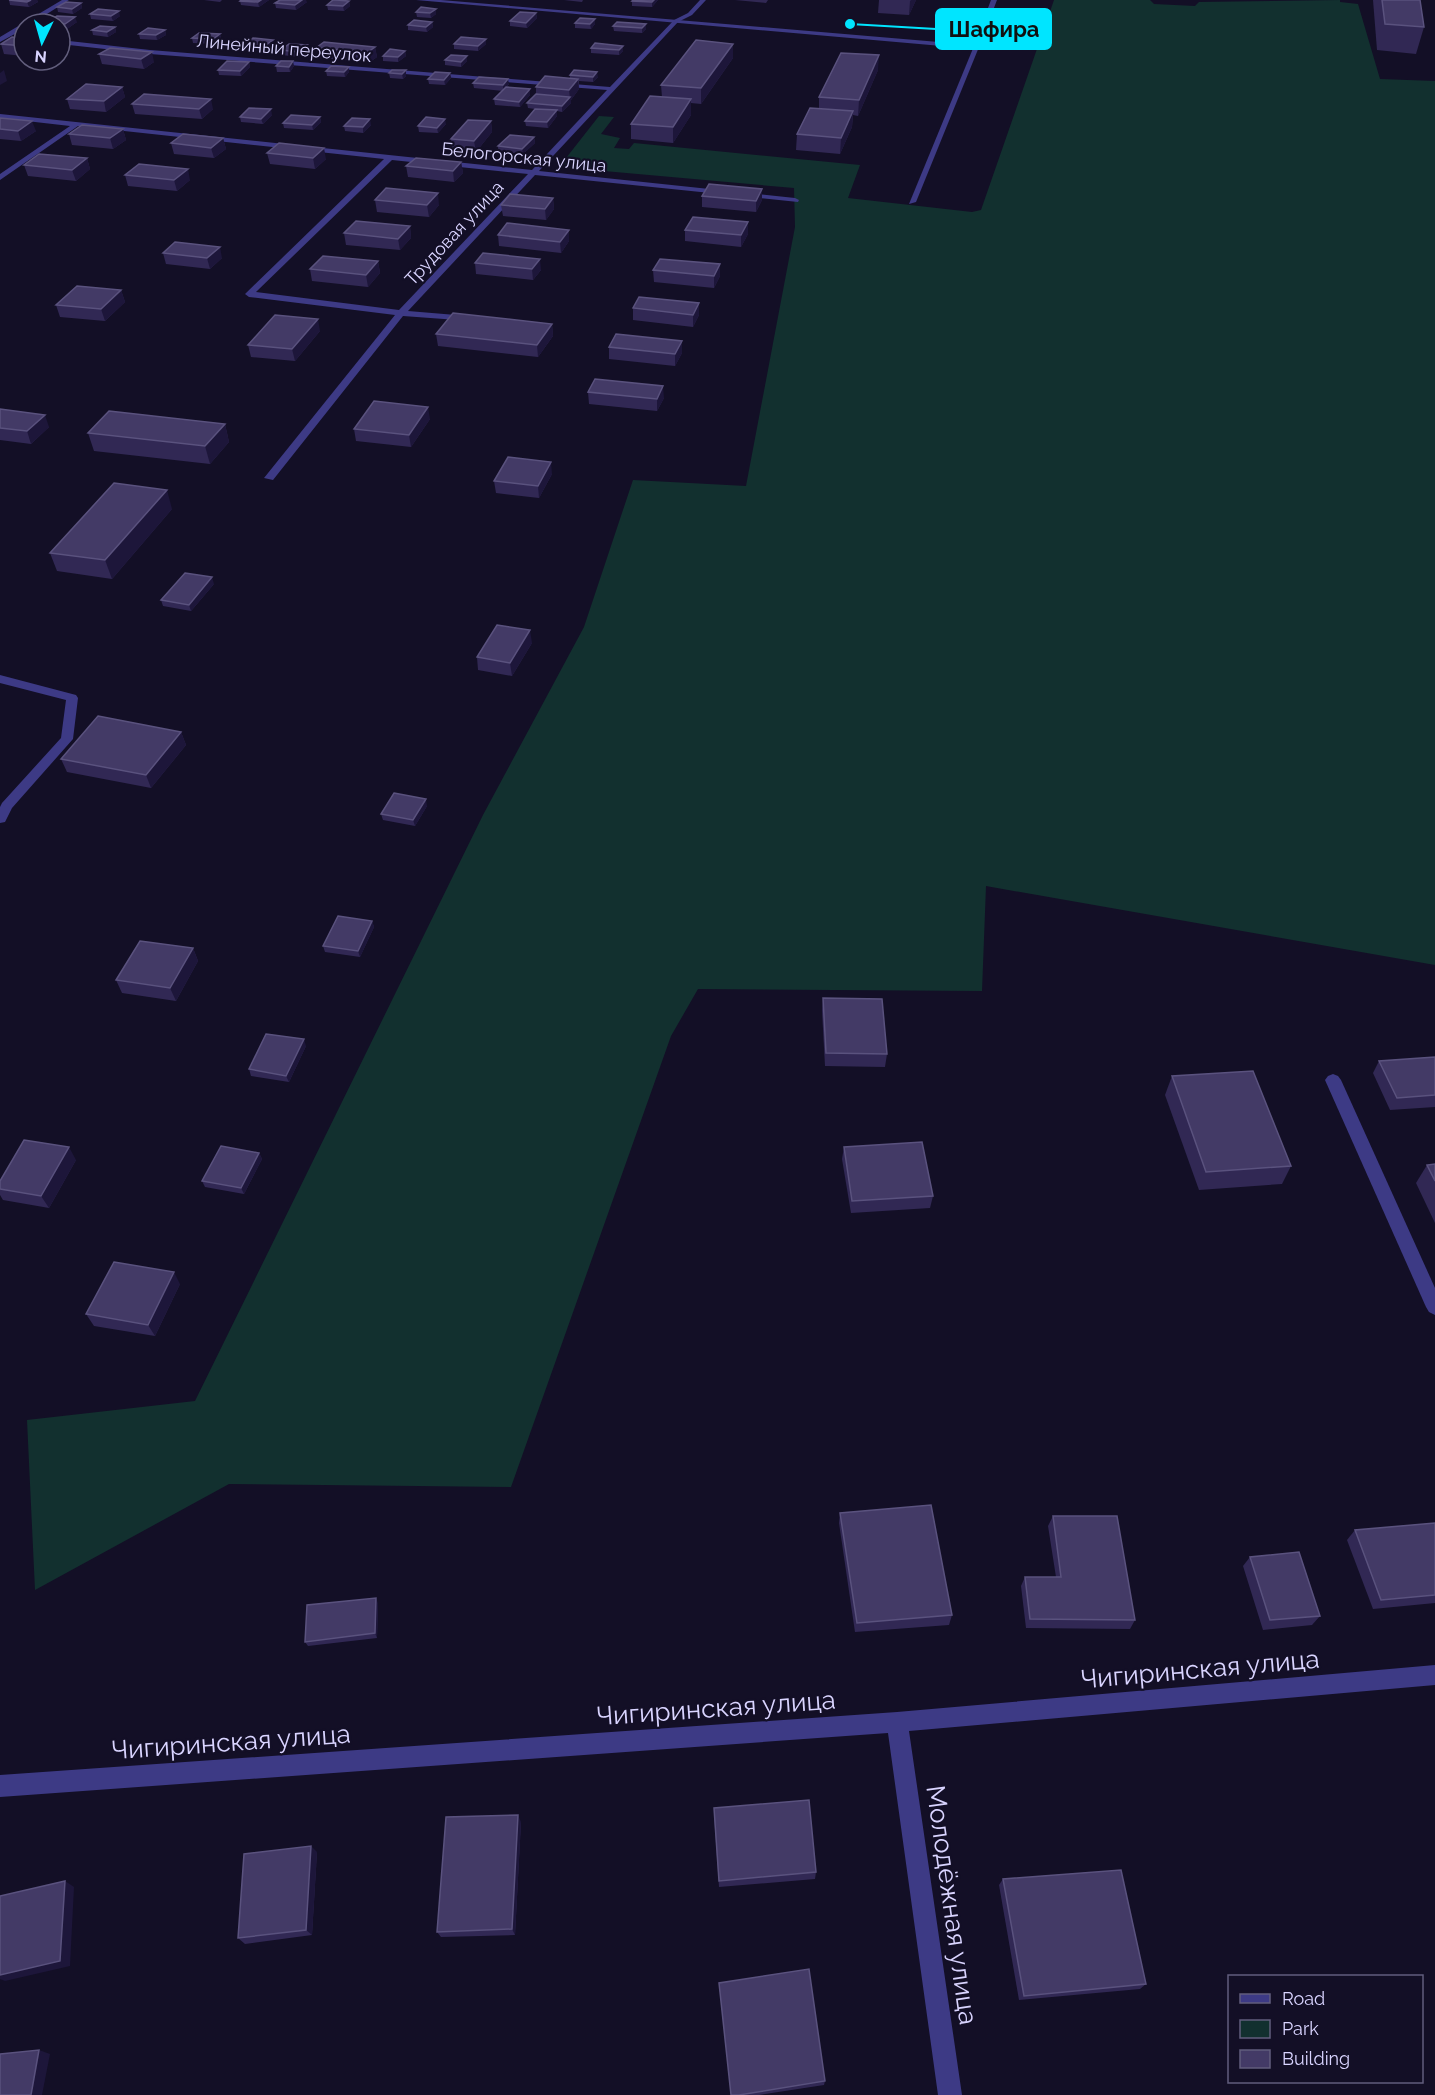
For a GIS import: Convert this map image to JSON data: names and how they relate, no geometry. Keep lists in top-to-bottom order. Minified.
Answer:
{"streets":{"street":["Линейный переулок","Белогорская улица","Трудовая улица","Чигиринская улица","Молодёжная улица"]},"crossings":[["Линейный переулок","Трудовая улица"],["Белогорская улица","Трудовая улица"],["Чигиринская улица","Молодёжная улица"]],"places":["Шафира"],"legend":["Road","Park","Building"],"north":"bottom"}
